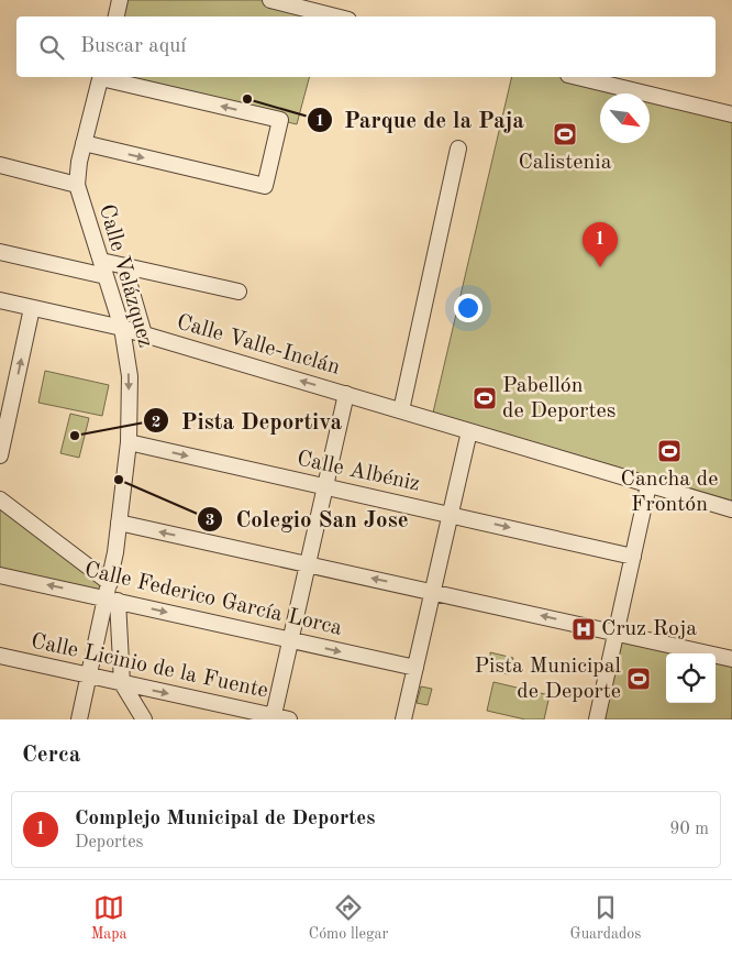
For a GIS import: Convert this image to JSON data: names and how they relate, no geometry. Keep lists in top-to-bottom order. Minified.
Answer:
{"streets":{"street":["Calle Velázquez","Calle Valle-Inclán","Calle Albéniz","Calle Federico García Lorca","Calle Licinio de la Fuente"]},"crossings":[["Calle Velázquez","Calle Valle-Inclán"],["Calle Velázquez","Calle Albéniz"],["Calle Velázquez","Calle Federico García Lorca"],["Calle Velázquez","Calle Licinio de la Fuente"]],"one_way":["Calle Licinio de la Fuente"],"places":{"other":["Parque de la Paja","Pista Deportiva","Colegio San Jose"],"sports":["Calistenia","Pabellón de Deportes","Cancha de Frontón","Pista Municipal de Deporte"],"hospital":["Cruz Roja"]},"north":"bottom right","page":{"search":"Buscar aquí","pins":"1","heading":"Cerca","list":[{"mark":"1","name":"Complejo Municipal de Deportes","note":"Deportes","value":"90 m"}],"nav":["Mapa","Cómo llegar","Guardados"]}}
